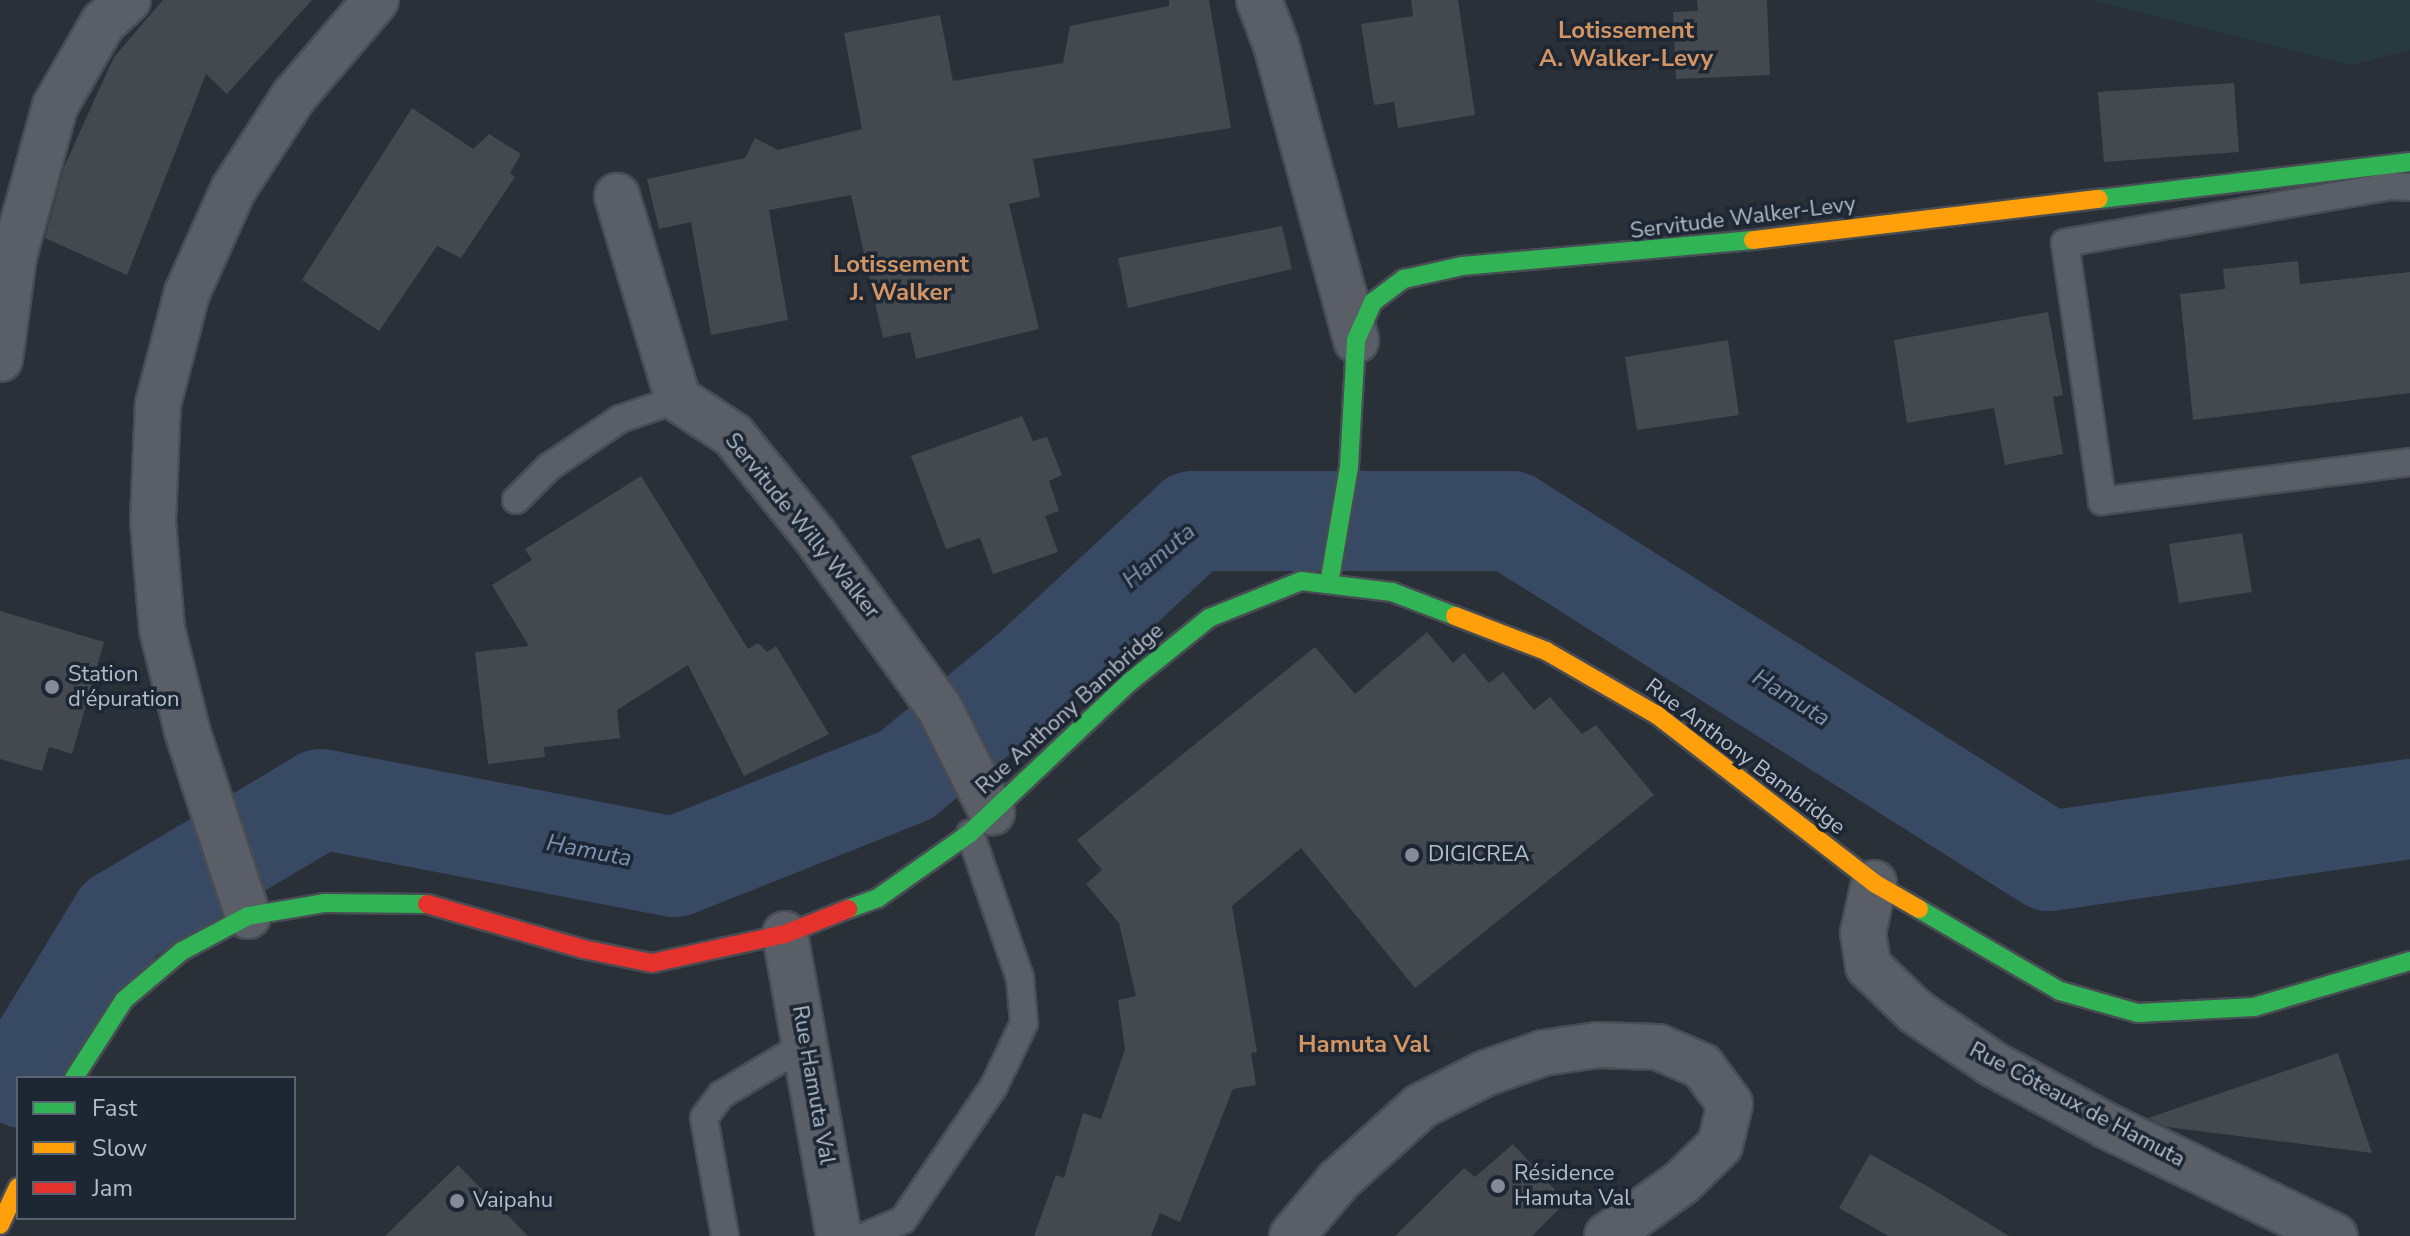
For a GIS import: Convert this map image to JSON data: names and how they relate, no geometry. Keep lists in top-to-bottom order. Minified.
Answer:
{"streets":{"main road":["Servitude Walker-Levy","Rue Anthony Bambridge"],"street":["Servitude Willy Walker","Rue Hamuta Val","Rue Côteaux de Hamuta"]},"crossings":[["Servitude Walker-Levy","Rue Anthony Bambridge"],["Servitude Willy Walker","Rue Anthony Bambridge"],["Rue Anthony Bambridge","Rue Hamuta Val"],["Rue Anthony Bambridge","Rue Côteaux de Hamuta"]],"districts":["Lotissement A. Walker-Levy","Lotissement J. Walker","Hamuta Val"],"water":["Hamuta"],"places":["Station d'épuration","DIGICREA","Résidence Hamuta Val","Vaipahu"],"legend":["Fast","Slow","Jam"]}
